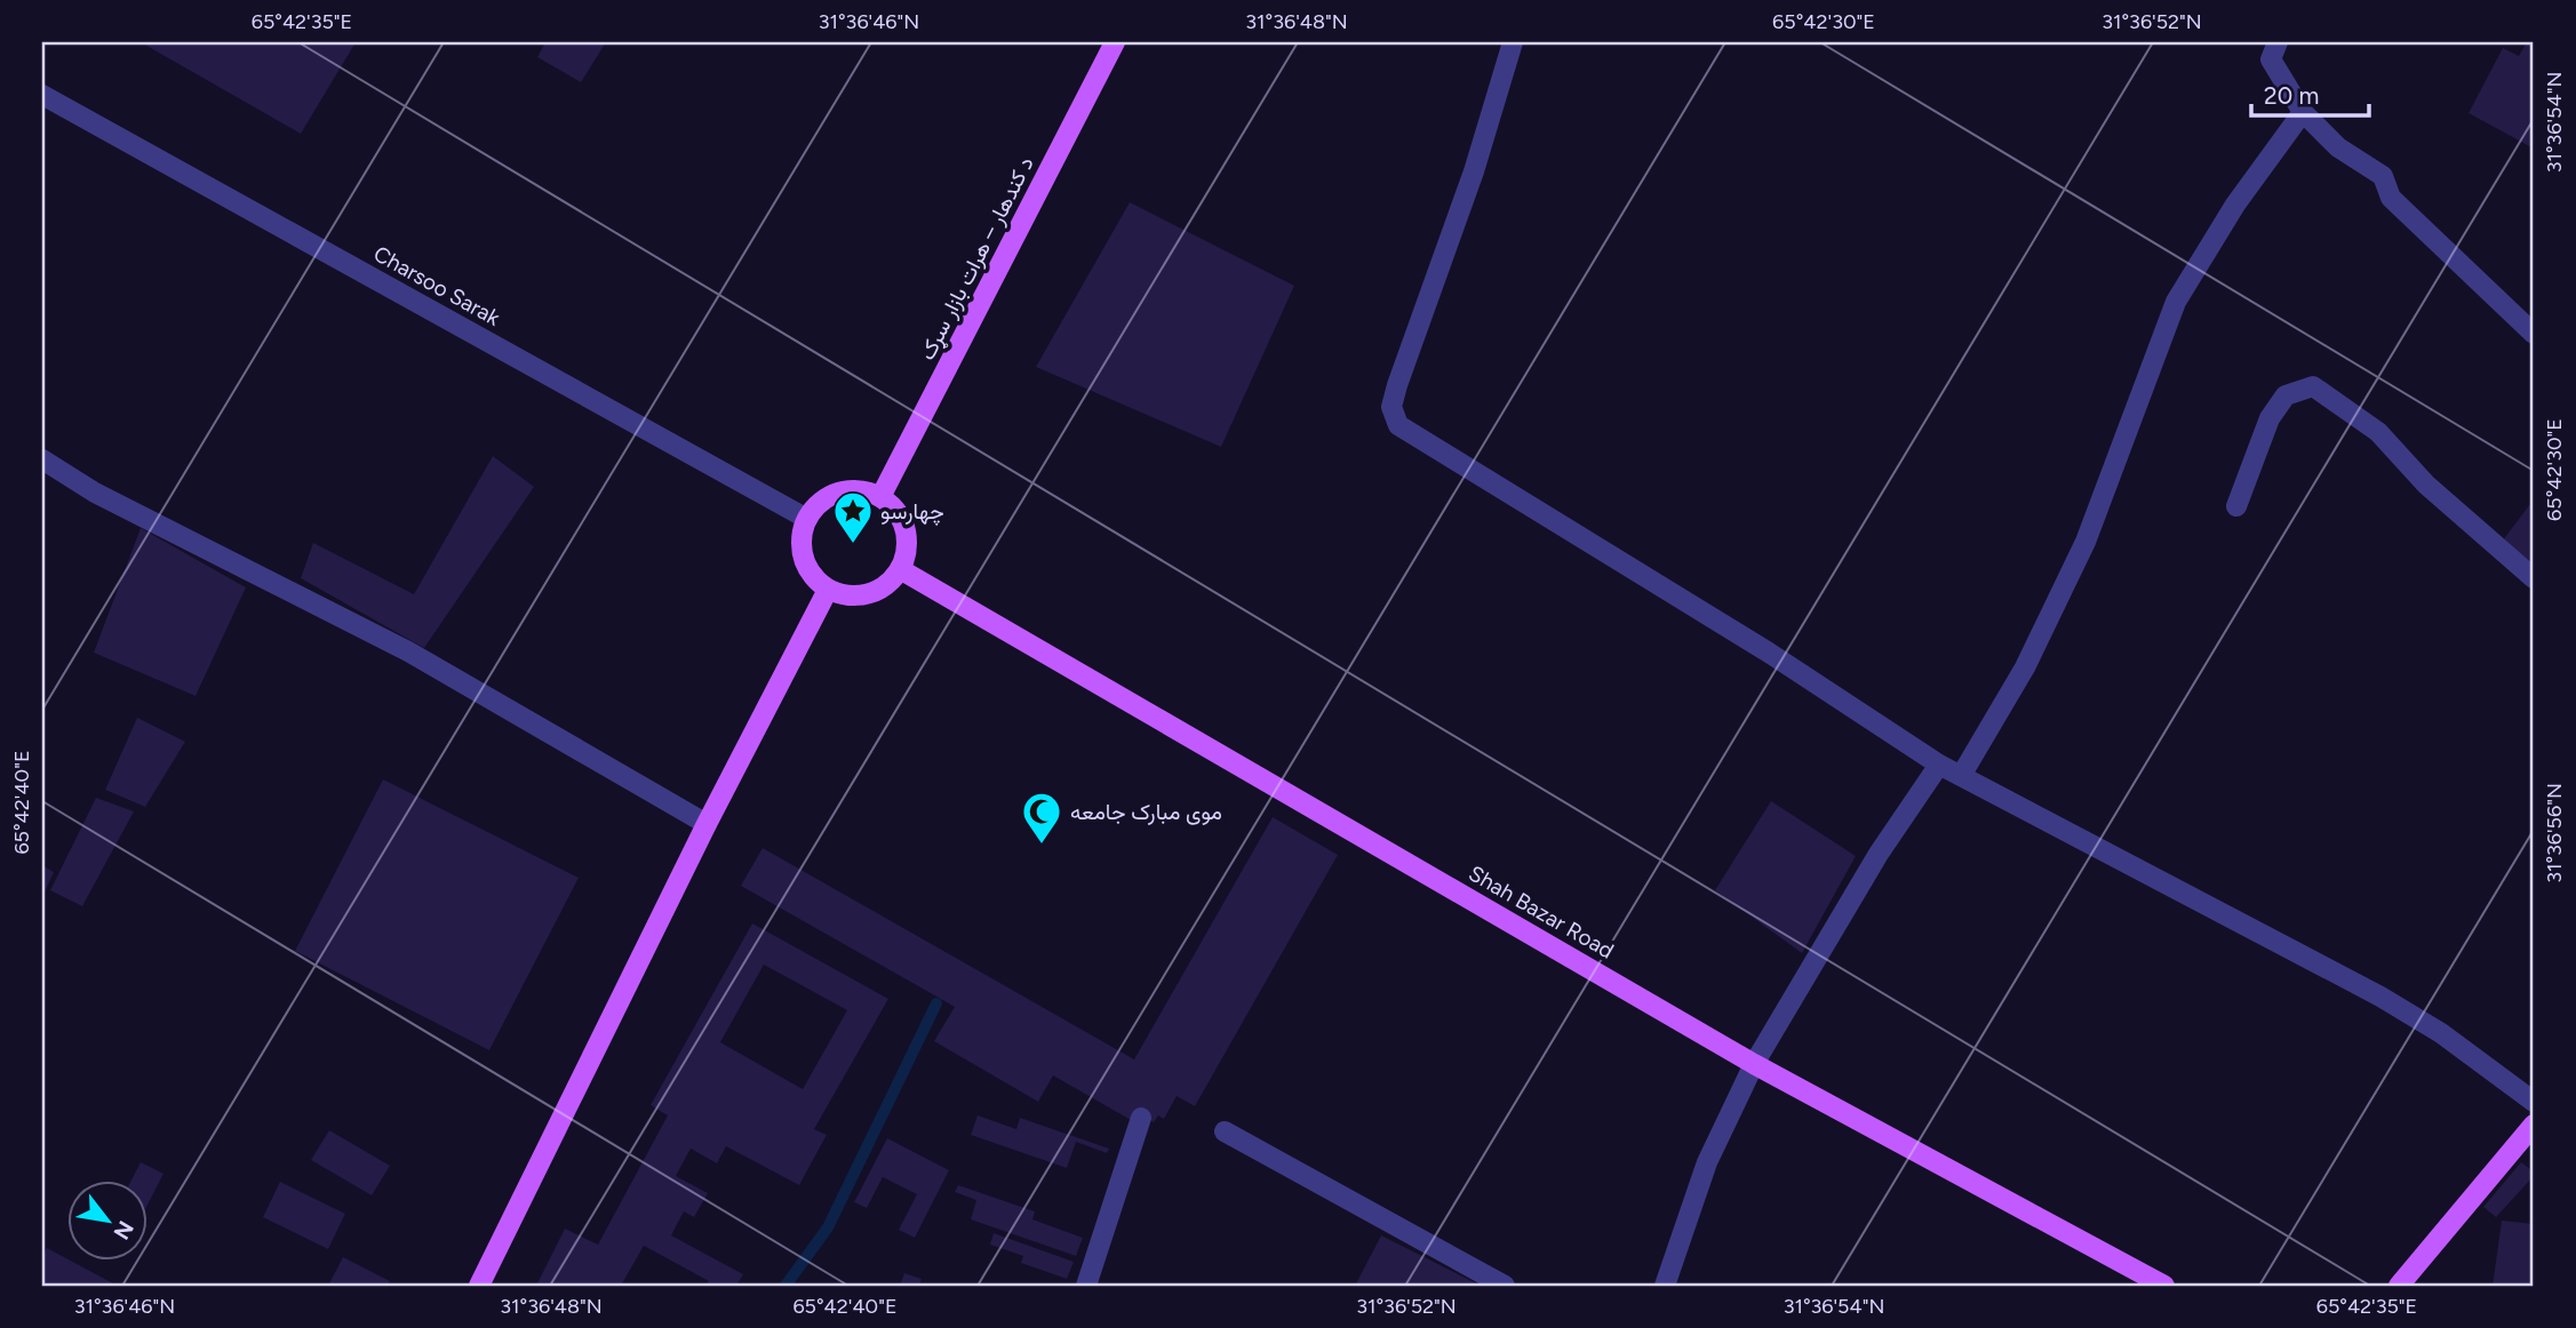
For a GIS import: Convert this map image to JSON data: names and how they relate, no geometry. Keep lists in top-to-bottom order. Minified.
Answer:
{"streets":{"main road":["د کندهار – هرات بازار سړک","Shah Bazar Road"],"street":["Charsoo Sarak"]},"crossings":[["د کندهار – هرات بازار سړک","Charsoo Sarak"],["د کندهار – هرات بازار سړک","Shah Bazar Road"],["Charsoo Sarak","Shah Bazar Road"]],"places":{"place":["چهارسو"],"mosque":["موی مبارک جامعه"]},"scale_bar":"20 m","north":"bottom right","coordinates":["65°42'35\"E","31°36'46\"N","31°36'48\"N","65°42'30\"E","31°36'52\"N","31°36'54\"N","65°42'40\"E","31°36'56\"N"]}
